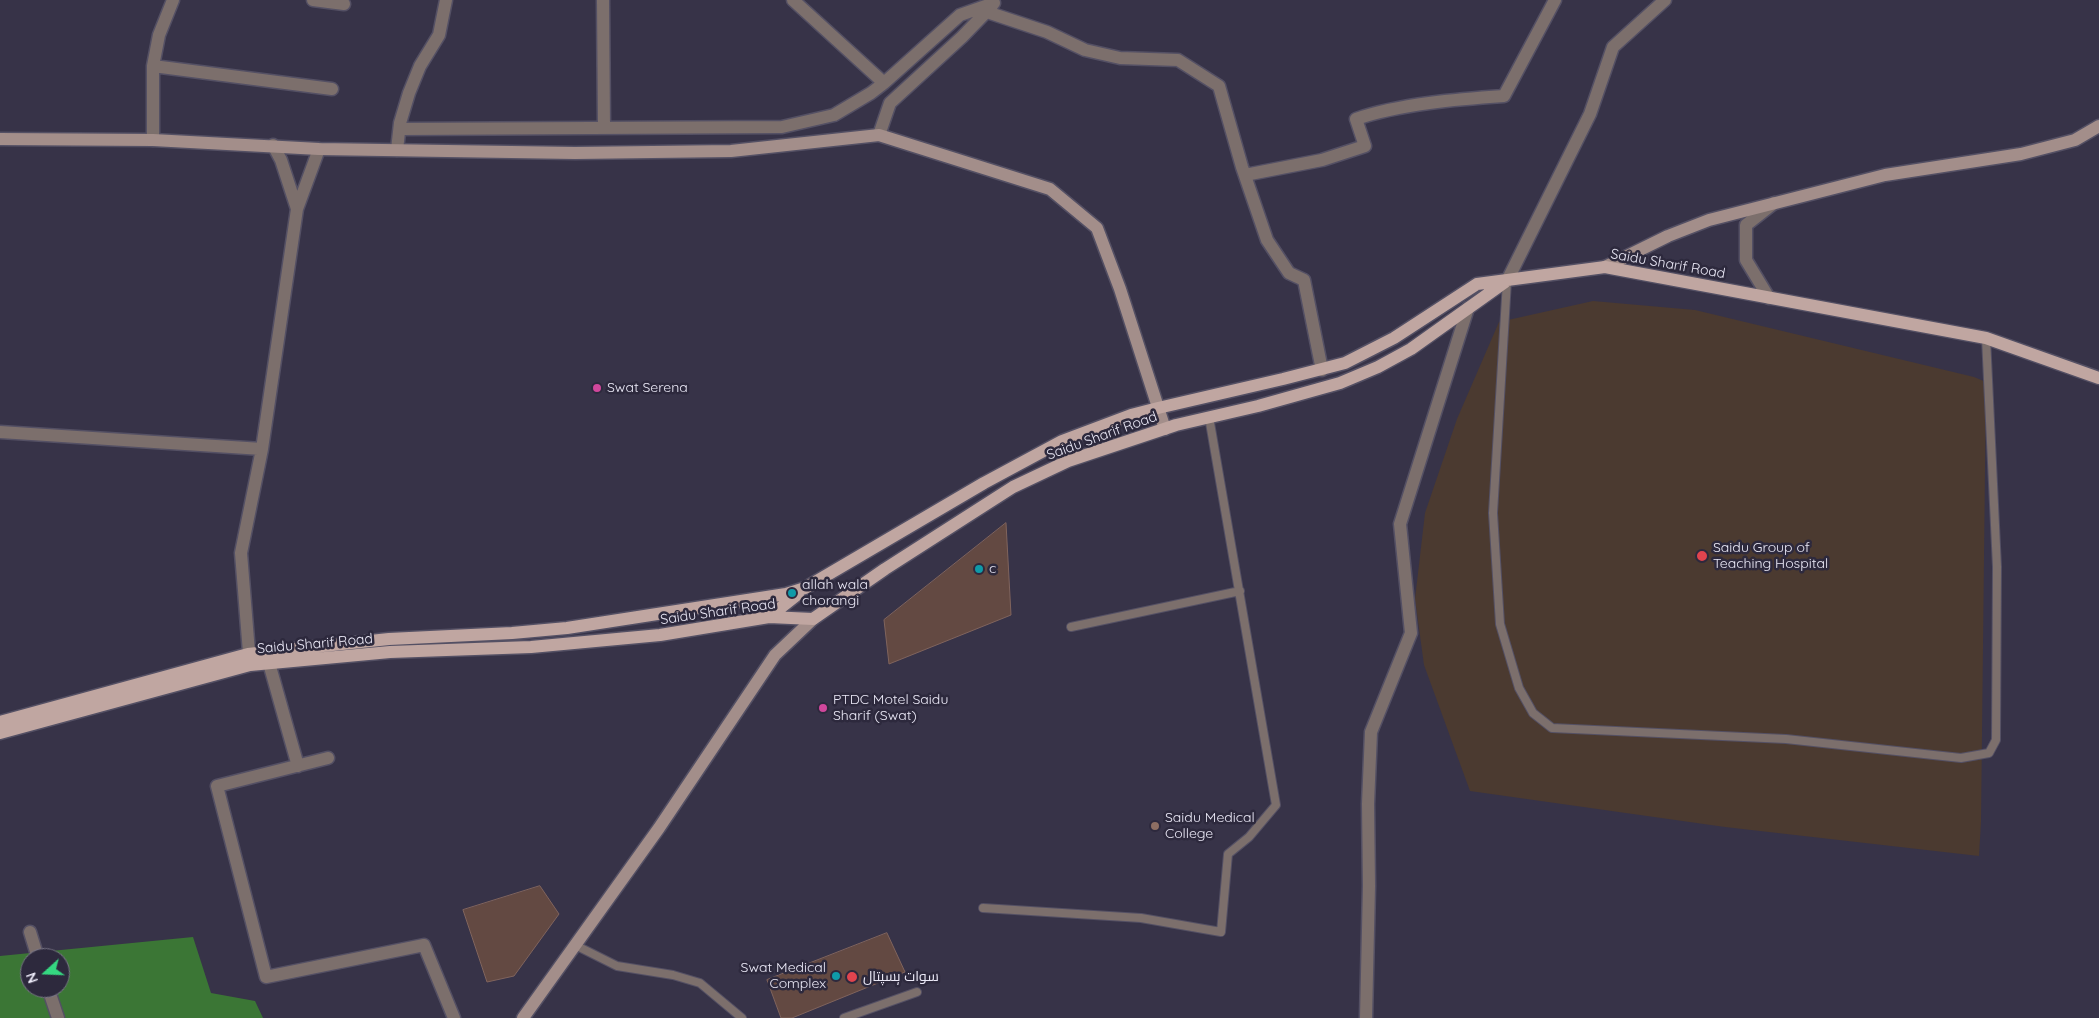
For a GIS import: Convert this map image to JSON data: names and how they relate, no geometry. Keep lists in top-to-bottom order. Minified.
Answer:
{"streets":{"main road":["Saidu Sharif Road"]},"places":["Swat Serena","Saidu Group of Teaching Hospital","c","allah wala chorangi","PTDC Motel Saidu Sharif (Swat)","Saidu Medical College","Swat Medical Complex","سوات ہسپتال"],"north":"left"}
